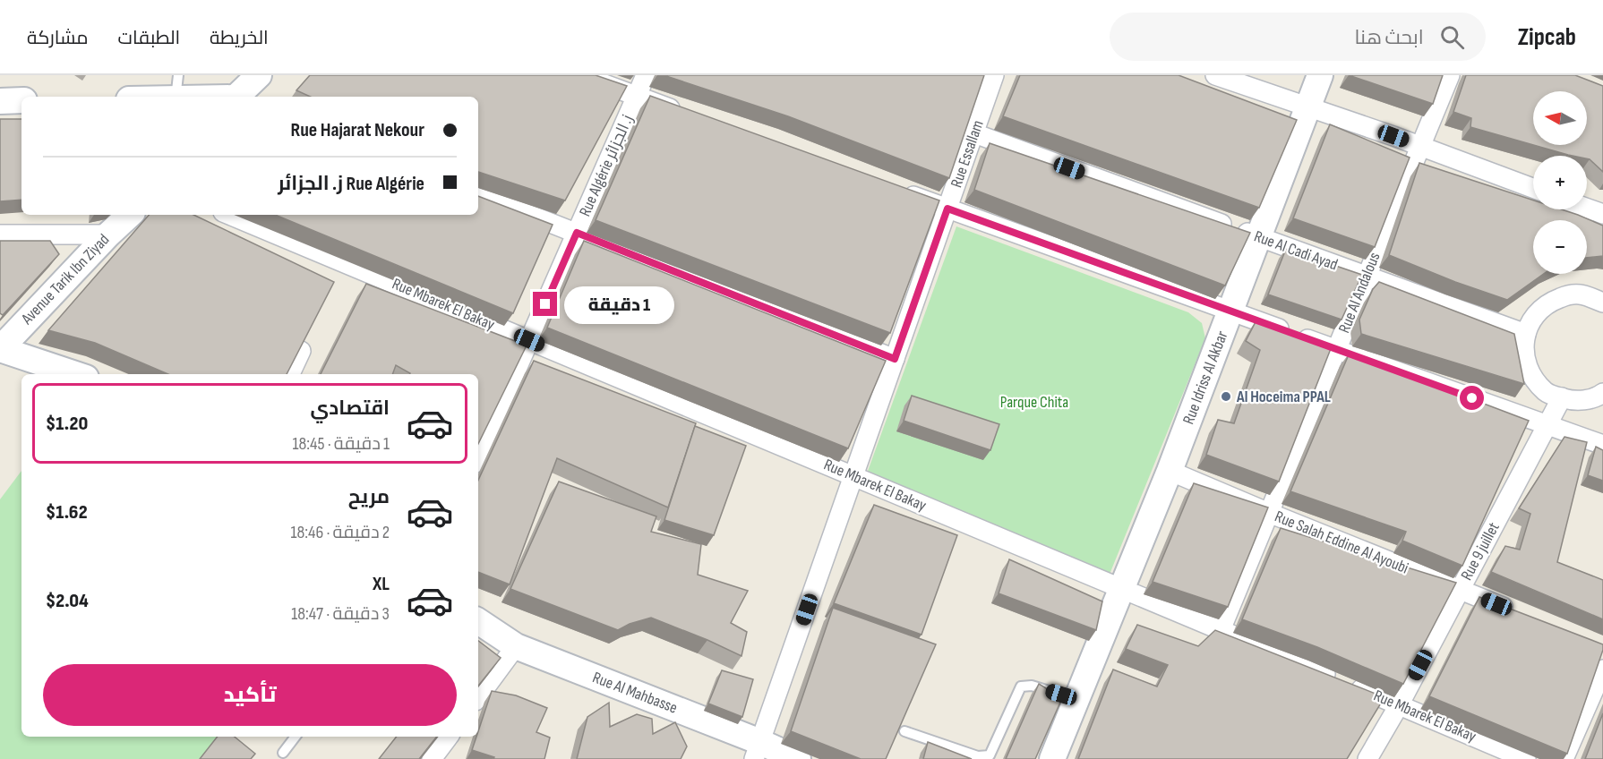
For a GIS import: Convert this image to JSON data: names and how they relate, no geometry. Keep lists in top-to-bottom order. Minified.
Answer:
{"streets":{"street":["Rue Essallam","Rue Algérie ز. الجزائر","Rue Al Cadi Ayad","Avenue Tarik Ibn Ziyad","Rue Al Andalous","Rue Mbarek El Bakay","Rue Idriss Al Akbar","Rue Salah Eddine Al Ayoubi","Rue 9 juillet","Rue Al Mahbasse"]},"crossings":[["Rue Essallam","Rue Al Cadi Ayad"],["Rue Essallam","Rue Mbarek El Bakay"],["Rue Essallam","Rue Al Mahbasse"],["Rue Algérie ز. الجزائر","Rue Mbarek El Bakay"],["Rue Al Cadi Ayad","Rue Al Andalous"],["Rue Al Cadi Ayad","Rue Idriss Al Akbar"],["Rue Al Andalous","Rue Mbarek El Bakay"],["Rue Al Andalous","Rue Salah Eddine Al Ayoubi"],["Rue Mbarek El Bakay","Rue Idriss Al Akbar"],["Rue Mbarek El Bakay","Rue 9 juillet"],["Rue Idriss Al Akbar","Rue Salah Eddine Al Ayoubi"],["Rue Salah Eddine Al Ayoubi","Rue 9 juillet"]],"parks":["Parque Chita"],"places":["Al Hoceima PPAL"],"north":"left","page":{"header":"Zipcab","search":"ابحث هنا","nav":["الخريطة","الطبقات","مشاركة"],"map_buttons":["+","−"],"banner":["Rue Hajarat Nekour","Rue Algérie ز. الجزائر"],"bubble":"1 دقيقة","list":[{"name":"اقتصادي","note":"1 دقيقة · 18:45","value":"$1.20"},{"name":"مريح","note":"2 دقيقة · 18:46","value":"$1.62"},{"name":"XL","note":"3 دقيقة · 18:47","value":"$2.04"}],"buttons":"تأكيد"}}
